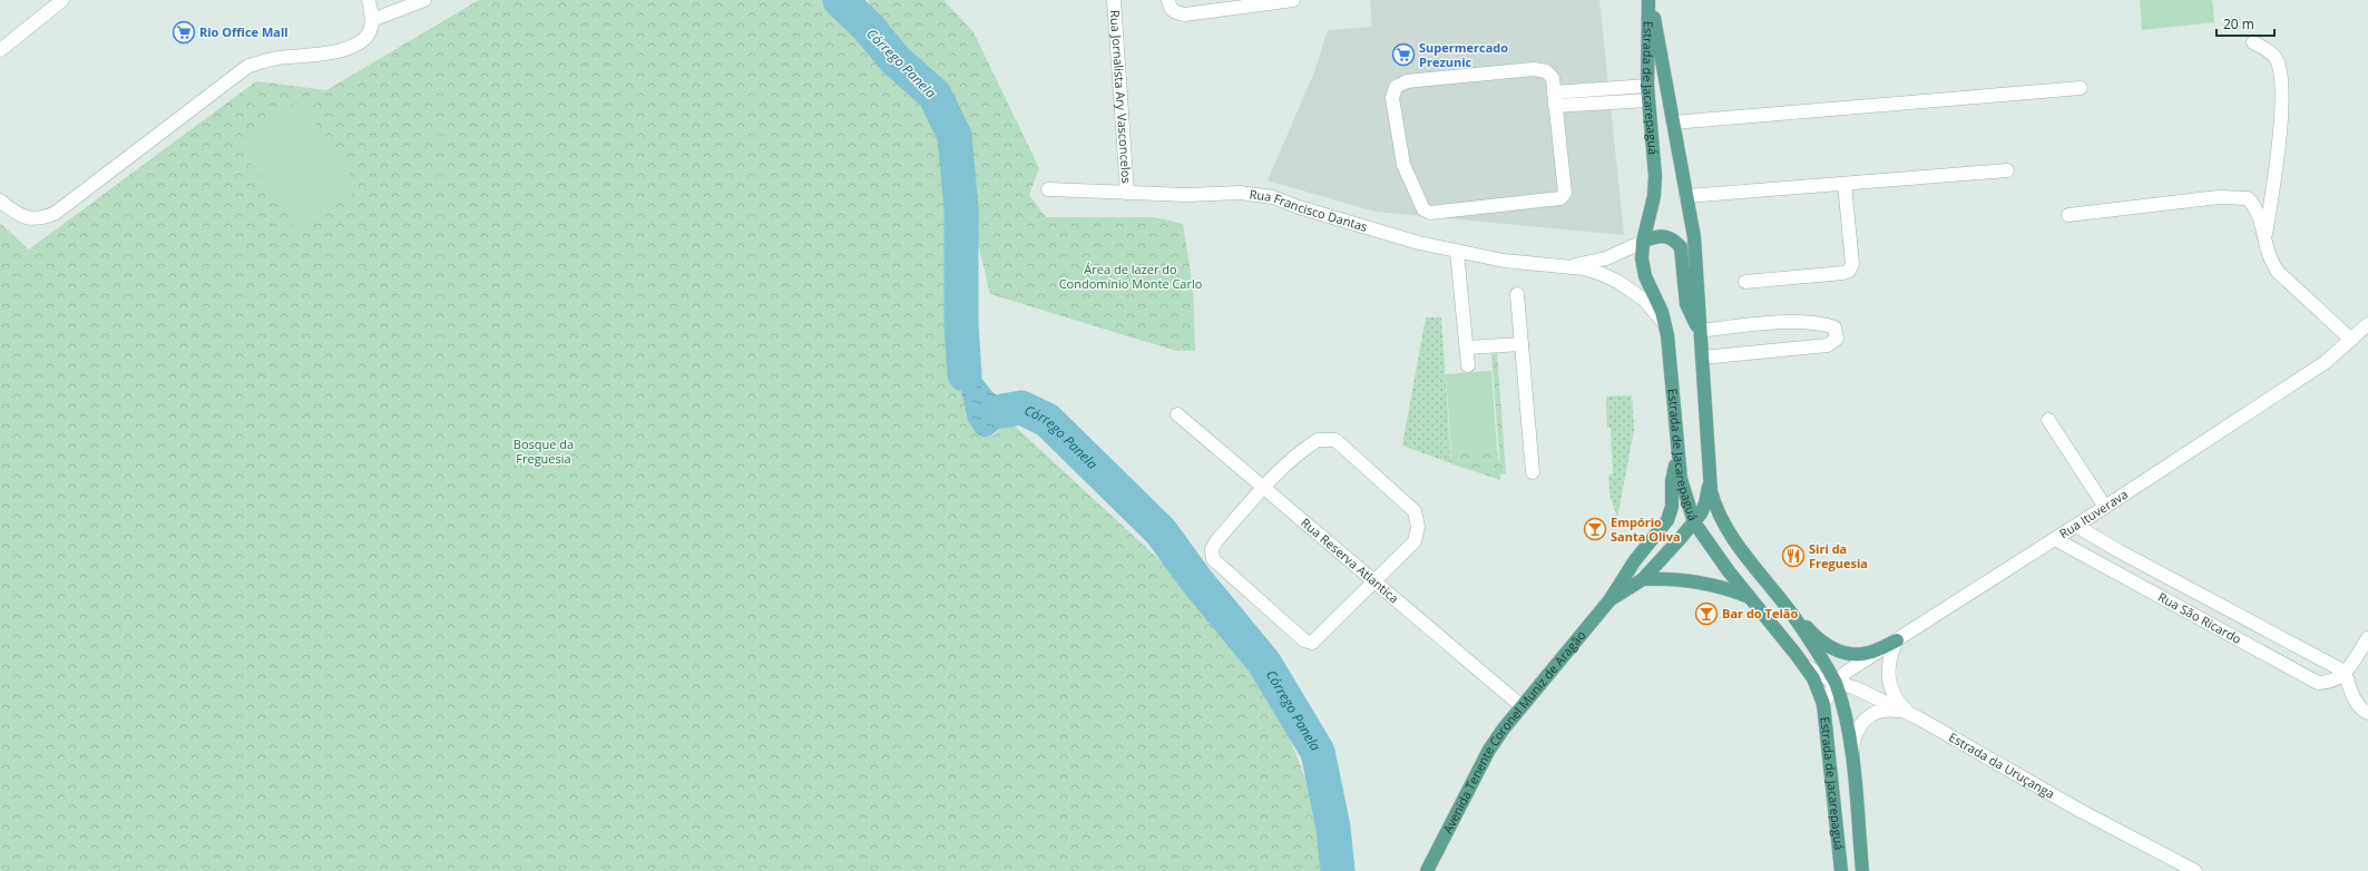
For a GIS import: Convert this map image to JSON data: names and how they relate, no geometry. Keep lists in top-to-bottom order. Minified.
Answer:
{"streets":{"main road":["Estrada de Jacarepaguá","Avenida Tenente Coronel Muniz de Aragão"],"street":["Rua Jornalista Ary Vasconcelos","Rua Francisco Dantas","Rua Ituverava","Rua Reserva Atlantica","Rua São Ricardo","Estrada da Uruçanga"]},"crossings":[["Estrada de Jacarepaguá","Rua Francisco Dantas"],["Estrada de Jacarepaguá","Rua Ituverava"],["Estrada de Jacarepaguá","Avenida Tenente Coronel Muniz de Aragão"],["Estrada de Jacarepaguá","Estrada da Uruçanga"],["Rua Jornalista Ary Vasconcelos","Rua Francisco Dantas"],["Rua Ituverava","Rua São Ricardo"],["Rua Ituverava","Estrada da Uruçanga"],["Rua Reserva Atlantica","Avenida Tenente Coronel Muniz de Aragão"]],"water":["Córrego Panela"],"parks":["Área de lazer do Condomínio Monte Carlo","Bosque da Freguesia"],"places":{"supermarket":["Rio Office Mall","Supermercado Prezunic"],"bar":["Empório Santa Oliva","Bar do Telão"],"restaurant":["Siri da Freguesia"]},"scale_bar":"20 m"}
